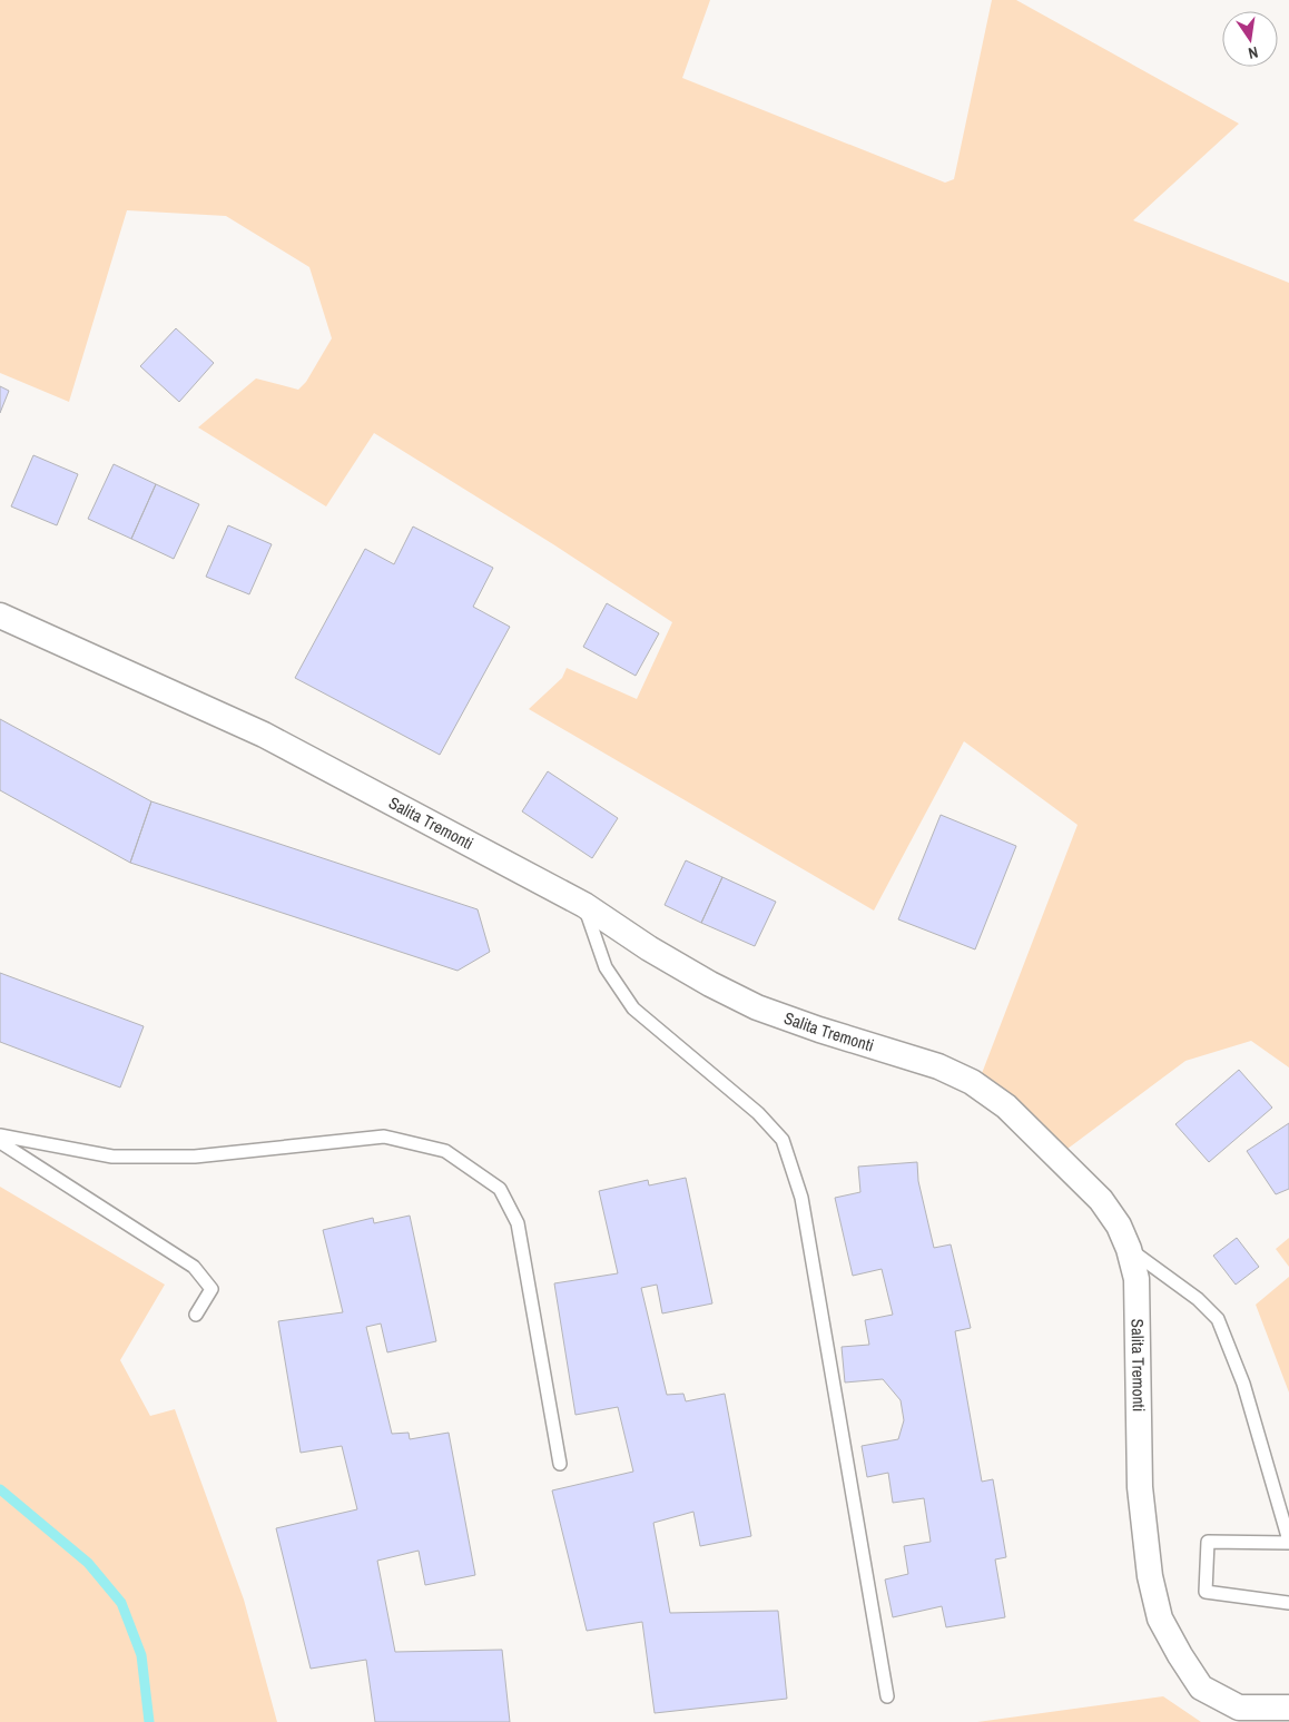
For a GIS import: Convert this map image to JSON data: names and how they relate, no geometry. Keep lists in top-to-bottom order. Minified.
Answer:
{"streets":{"street":["Salita Tremonti"]},"north":"bottom"}
